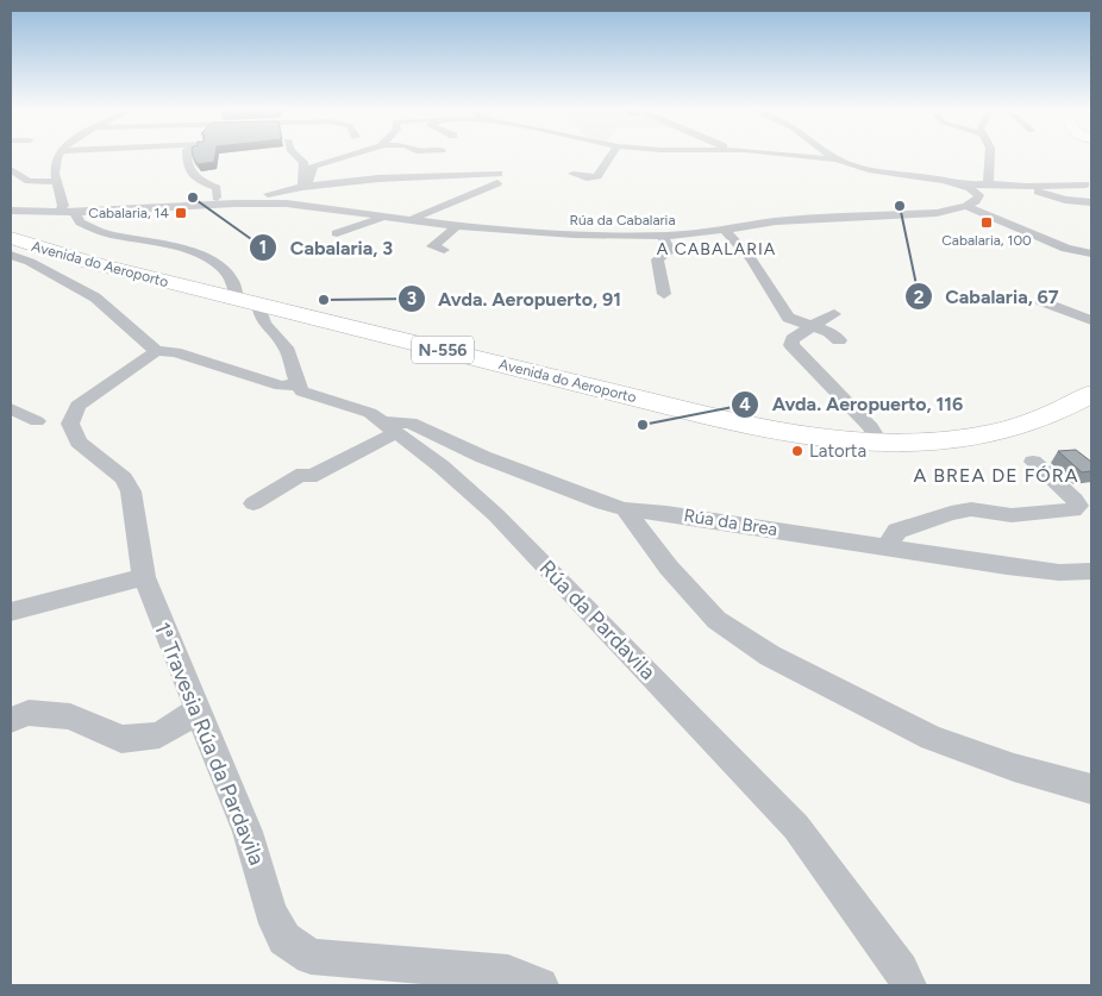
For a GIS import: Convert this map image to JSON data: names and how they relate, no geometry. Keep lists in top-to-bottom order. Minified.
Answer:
{"streets":{"main road":["Avenida do Aeroporto","N-556"],"street":["Rúa da Cabalaria","Rúa da Brea","Rúa da Pardavila","1ª Travesia Rúa da Pardavila"]},"crossings":[["Rúa da Brea","Rúa da Pardavila"]],"districts":["A CABALARIA","A BREA DE FÓRA"],"places":{"other":["Cabalaria, 3","Cabalaria, 67","Avda. Aeropuerto, 91","Avda. Aeropuerto, 116","Latorta"],"transit":["Cabalaria, 14","Cabalaria, 100"]}}
